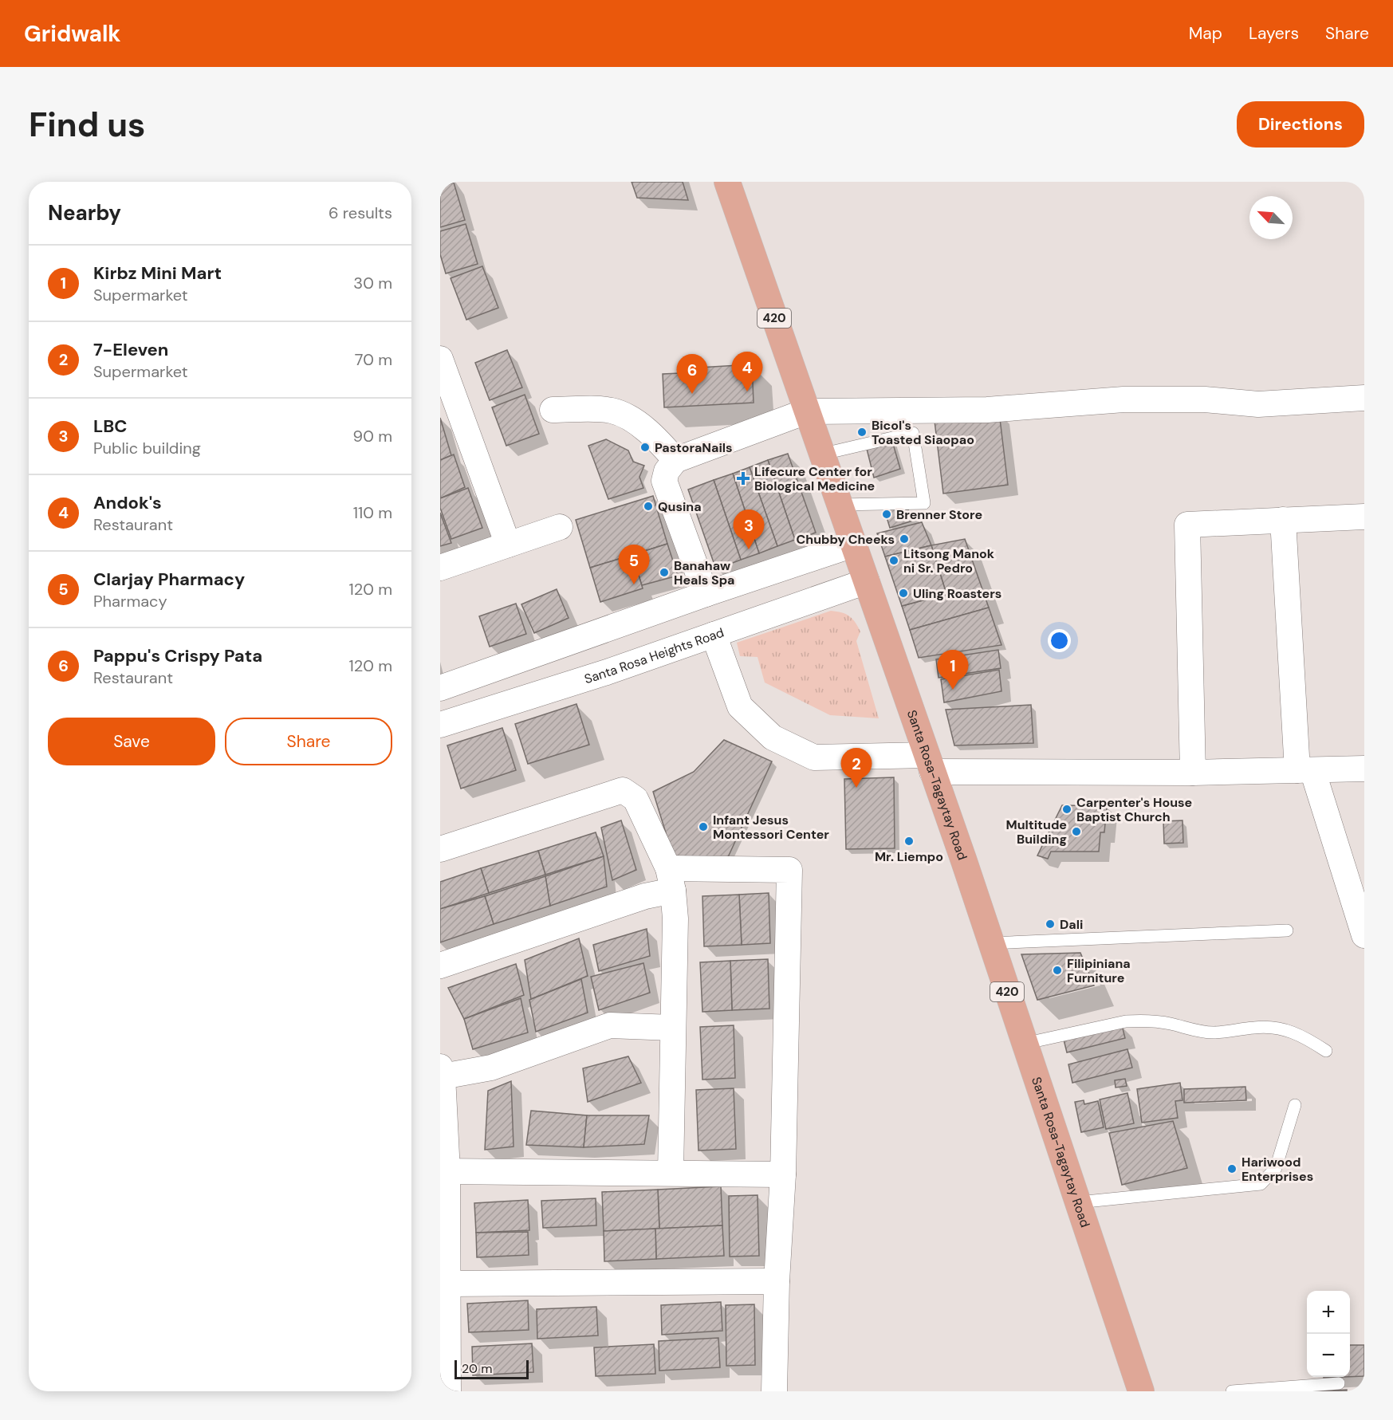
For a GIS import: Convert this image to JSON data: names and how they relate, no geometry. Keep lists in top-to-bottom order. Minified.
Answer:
{"streets":{"main road":["420","Santa Rosa-Tagaytay Road"],"street":["Santa Rosa Heights Road"]},"crossings":[["Santa Rosa Heights Road","Santa Rosa-Tagaytay Road"]],"places":{"other":["Bicol's Toasted Siaopao","PastoraNails","Qusina","Brenner Store","Chubby Cheeks","Litsong Manok ni Sr. Pedro","Banahaw Heals Spa","Uling Roasters","Carpenter's House Baptist Church","Infant Jesus Montessori Center","Multitude Building","Mr. Liempo","Dali","Filipiniana Furniture","Hariwood Enterprises"],"health":["Lifecure Center for Biological Medicine"]},"scale_bar":"20 m","north":"top left","page":{"header":"Gridwalk","nav":["Map","Layers","Share"],"buttons":["Directions",["Save","Share"]],"title":"Find us","heading":["Nearby","6 results"],"list":[{"mark":"1","name":"Kirbz Mini Mart","note":"Supermarket","value":"30 m"},{"mark":"2","name":"7-Eleven","note":"Supermarket","value":"70 m"},{"mark":"3","name":"LBC","note":"Public building","value":"90 m"},{"mark":"4","name":"Andok's","note":"Restaurant","value":"110 m"},{"mark":"5","name":"Clarjay Pharmacy","note":"Pharmacy","value":"120 m"},{"mark":"6","name":"Pappu's Crispy Pata","note":"Restaurant","value":"120 m"}],"pins":["4","6","3","5","1","2"],"map_buttons":["+","−"],"scale":"20 m"}}
